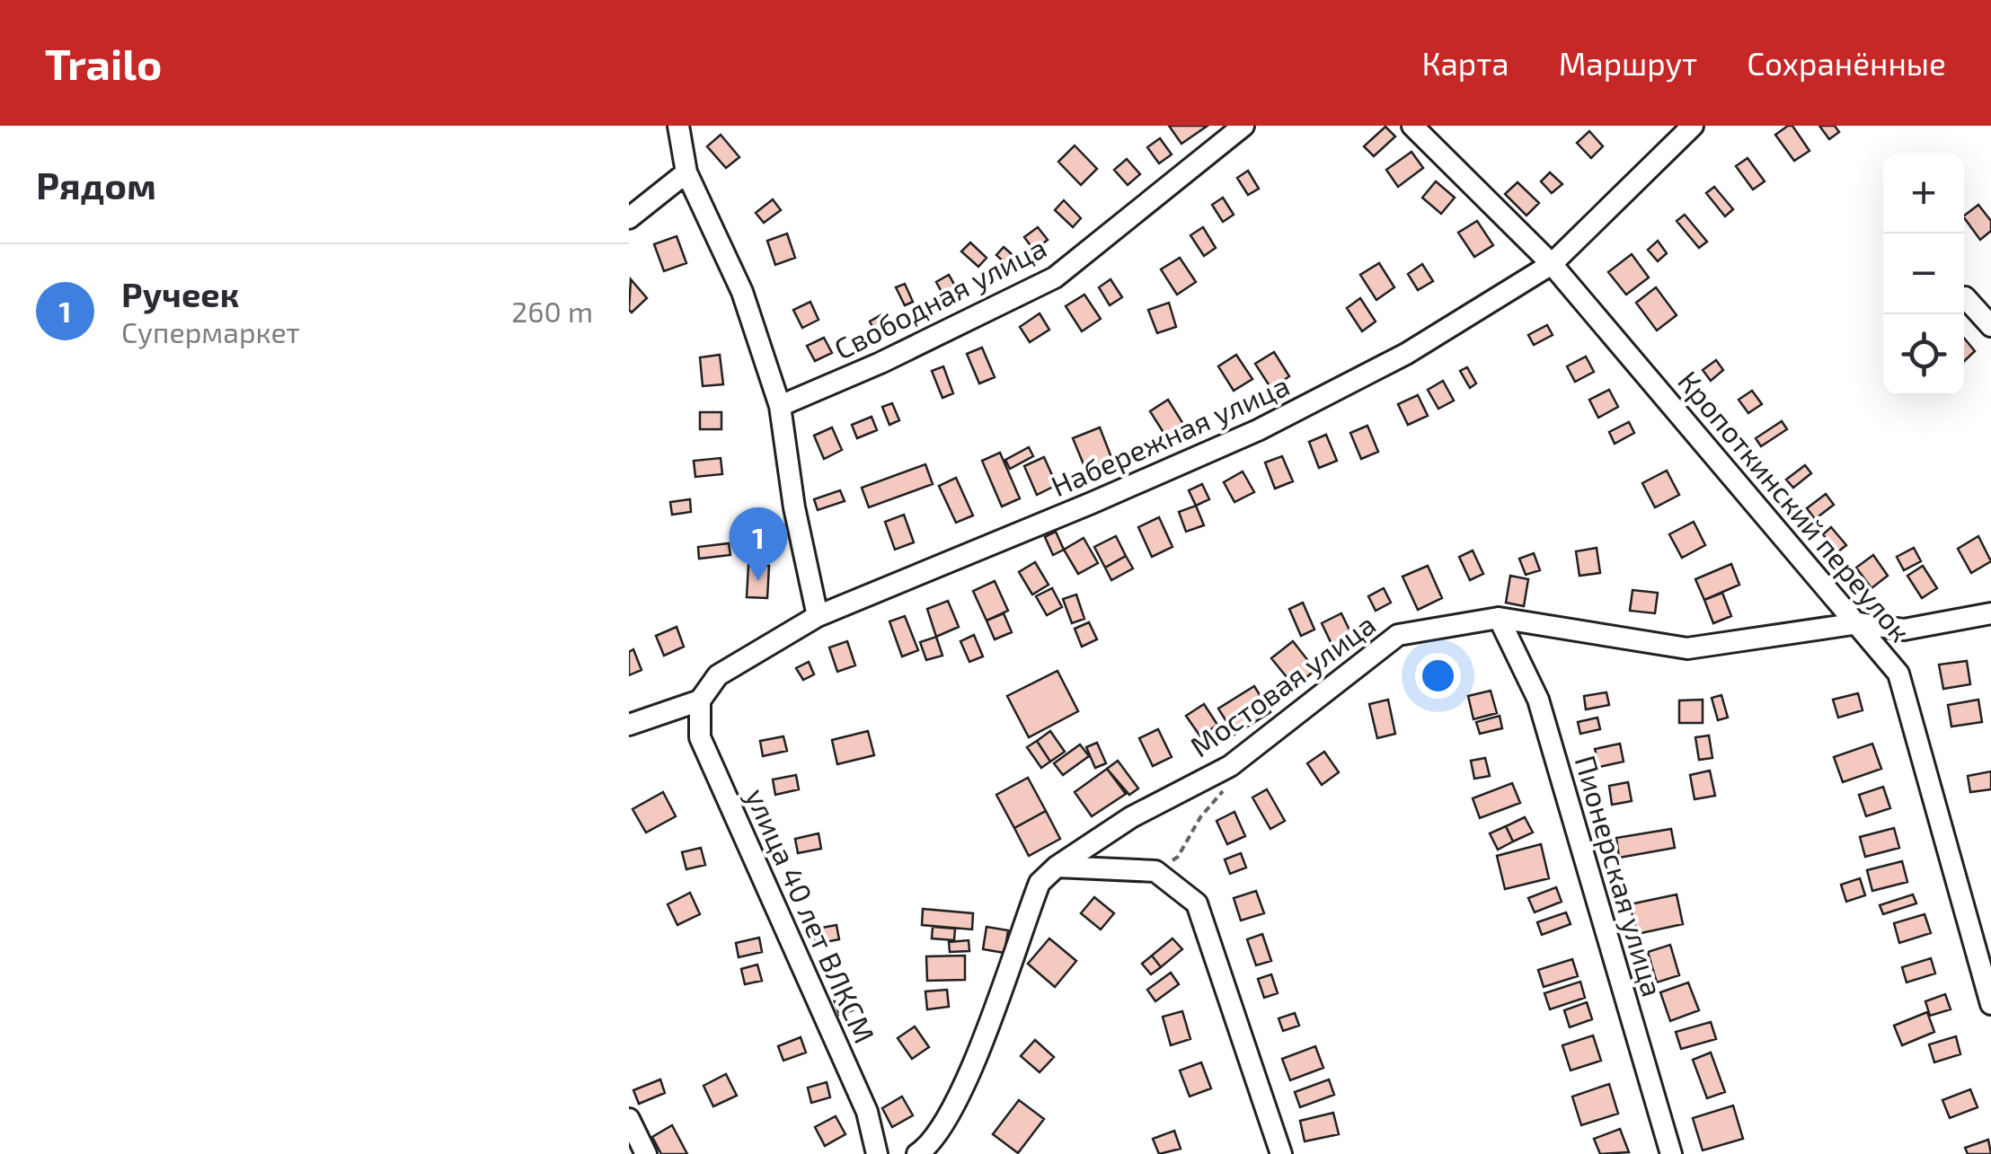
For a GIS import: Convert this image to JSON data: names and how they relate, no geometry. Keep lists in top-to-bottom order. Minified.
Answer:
{"streets":{"street":["Свободная улица","Набережная улица","Кропоткинский переулок","Мостовая улица","Пионерская улица","улица 40 лет ВЛКСМ"]},"crossings":[["Набережная улица","Кропоткинский переулок"],["Набережная улица","улица 40 лет ВЛКСМ"],["Кропоткинский переулок","Мостовая улица"],["Мостовая улица","Пионерская улица"]],"page":{"header":"Trailo","nav":["Карта","Маршрут","Сохранённые"],"heading":"Рядом","map_buttons":["+","−"],"list":[{"mark":"1","name":"Ручеек","note":"Супермаркет","value":"260 m"}],"pins":"1"}}
